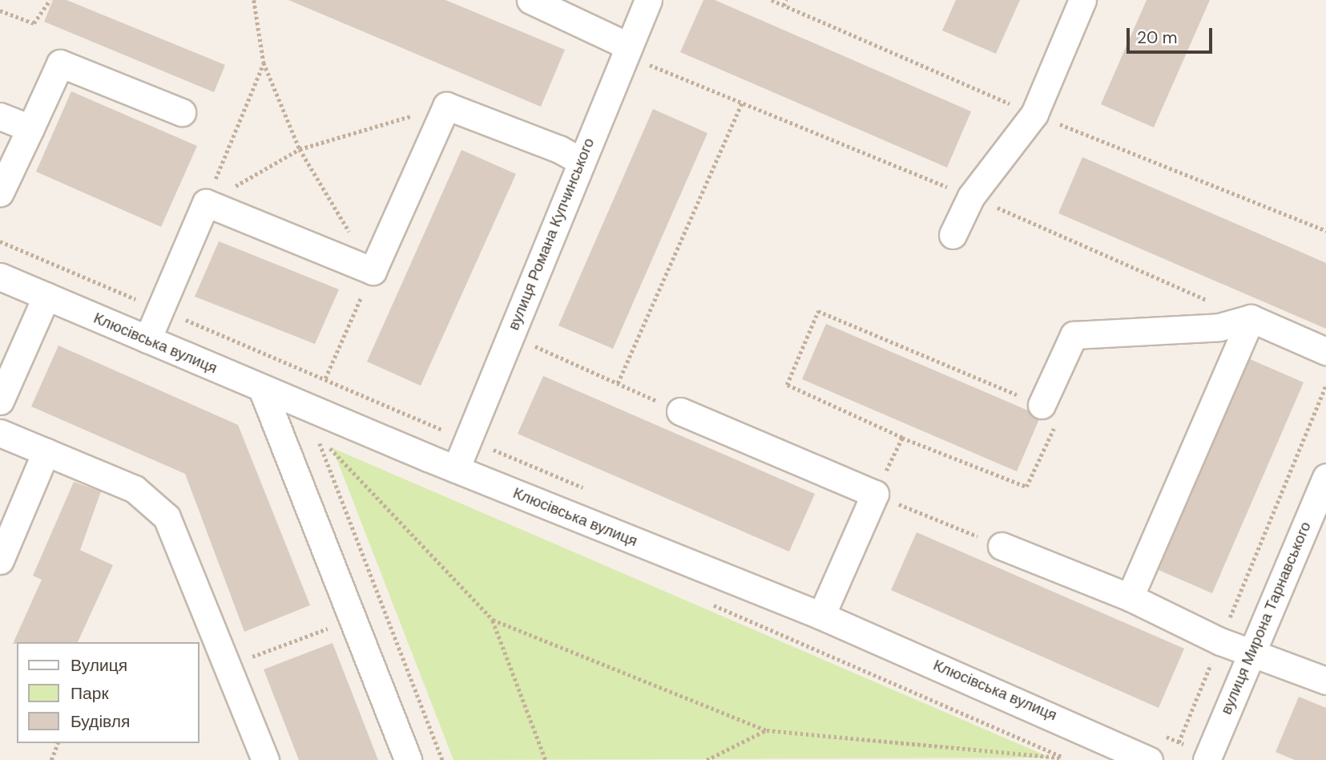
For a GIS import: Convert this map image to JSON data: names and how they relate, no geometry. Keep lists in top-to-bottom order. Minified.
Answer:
{"streets":{"street":["вулиця Романа Купчинського","Клюсівська вулиця","вулиця Мирона Тарнавського"]},"crossings":[["вулиця Романа Купчинського","Клюсівська вулиця"]],"legend":["Вулиця","Парк","Будівля"],"scale_bar":"20 m"}
